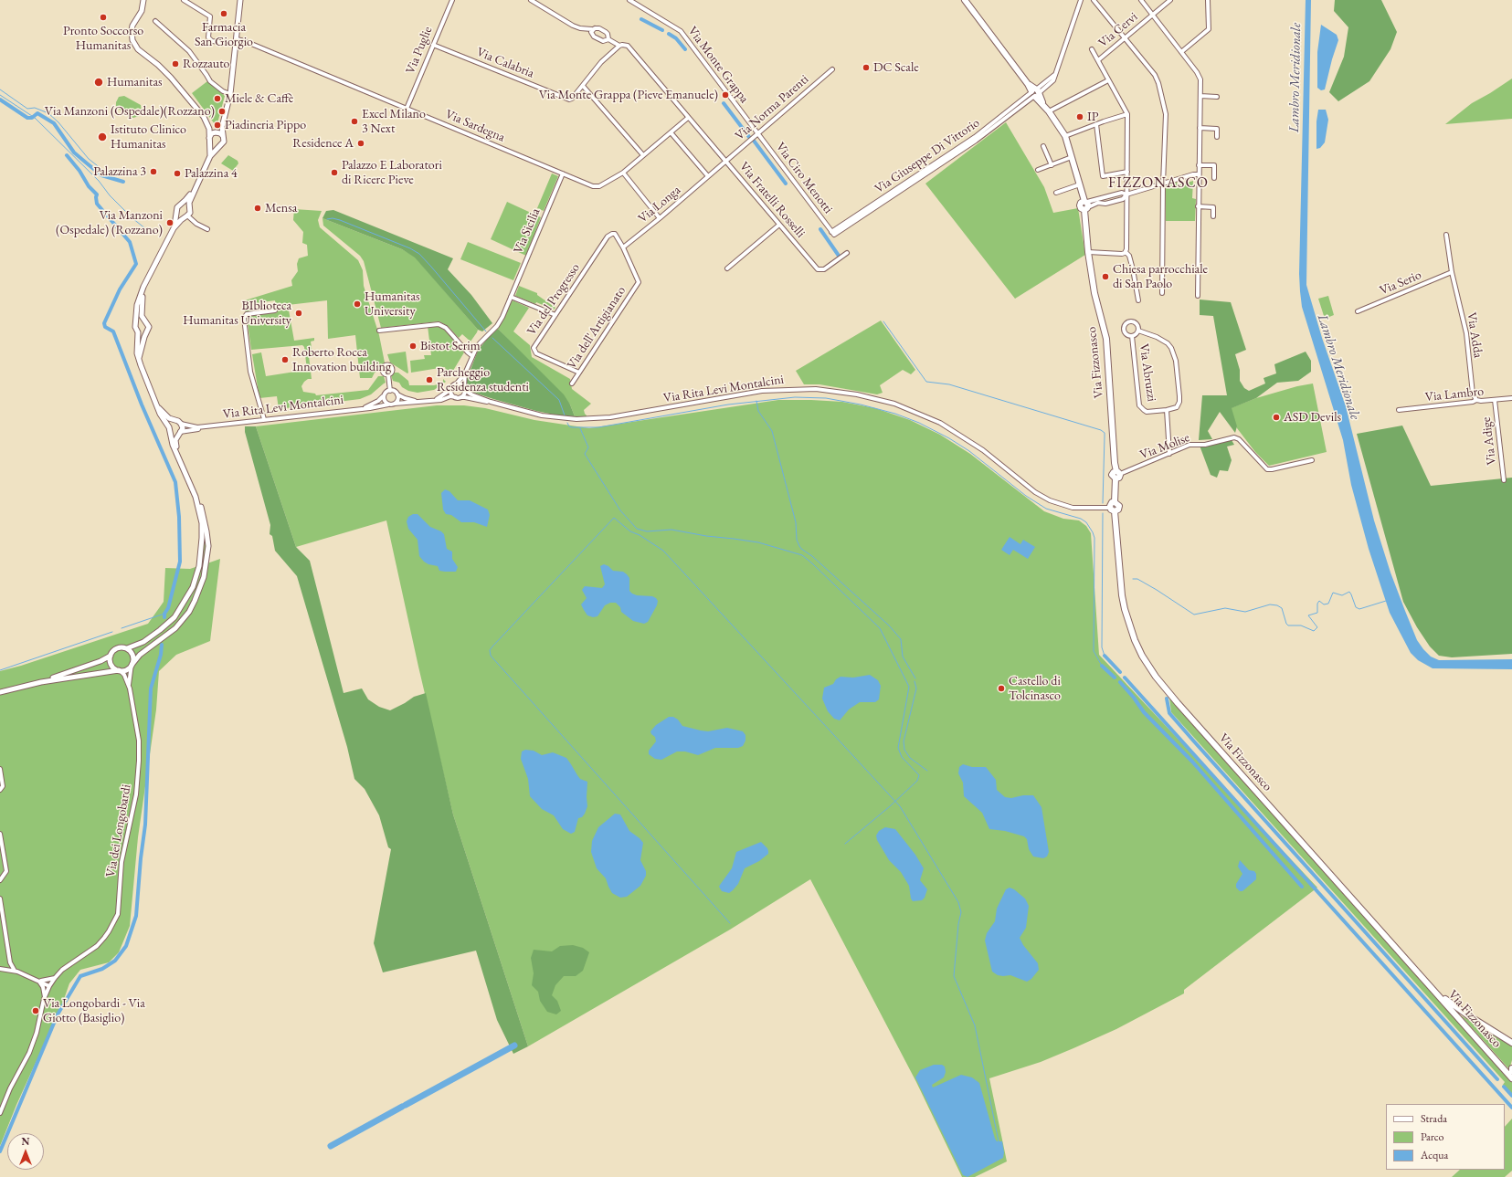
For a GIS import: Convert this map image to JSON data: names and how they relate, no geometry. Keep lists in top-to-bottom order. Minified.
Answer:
{"streets":{"main road":["Via Fizzonasco"],"street":["Via Cervi","Via Puglie","Via Calabria","Via Monte Grappa","Via Norma Parenti","Via Sardegna","Via Giuseppe Di Vittorio","Via Ciro Menotti","Via Fratelli Rosselli","Via Longa","Via Sicilia","Via Serio","Via del Progresso","Via dell'Artigianato","Via Adda","Via Abruzzi","Via Rita Levi Montalcini","Via Lambro","Via Adige","Via Molise","Via dei Longobardi"]},"crossings":[["Via Puglie","Via Calabria"],["Via Puglie","Via Sardegna"],["Via Monte Grappa","Via Norma Parenti"],["Via Monte Grappa","Via Ciro Menotti"],["Via Norma Parenti","Via Ciro Menotti"],["Via Norma Parenti","Via Fratelli Rosselli"],["Via Norma Parenti","Via Longa"],["Via Sardegna","Via Fratelli Rosselli"],["Via Sardegna","Via Sicilia"],["Via Giuseppe Di Vittorio","Via Ciro Menotti"],["Via Giuseppe Di Vittorio","Via Fizzonasco"],["Via Longa","Via del Progresso"],["Via Longa","Via dell'Artigianato"],["Via Serio","Via Adda"],["Via del Progresso","Via dell'Artigianato"],["Via Adda","Via Lambro"],["Via Fizzonasco","Via Rita Levi Montalcini"],["Via Fizzonasco","Via Molise"],["Via Abruzzi","Via Molise"],["Via Lambro","Via Adige"]],"districts":["FIZZONASCO"],"water":["Lambro Meridionale"],"places":["Farmacia San Giorgio","Pronto Soccorso Humanitas","Rozzauto","DC Scale","Humanitas","Via Monte Grappa (Pieve Emanuele)","Miele & Caffè","Via Manzoni (Ospedale)(Rozzano)","IP","Excel Milano 3 Next","Piadineria Pippo","Istituto Clinico Humanitas","Residence A","Palazzina 3","Palazzo E Laboratori di Ricerc Pieve","Palazzina 4","Mensa","Via Manzoni (Ospedale) (Rozzano)","Chiesa parrocchiale di San Paolo","Humanitas University","BIblioteca Humanitas University","Bistot Serim","Roberto Rocca Innovation building","Parcheggio Residenza studenti","ASD Devils","Castello di Tolcinasco","Via Longobardi - Via Giotto (Basiglio)"],"legend":["Strada","Parco","Acqua"],"north":"top"}
